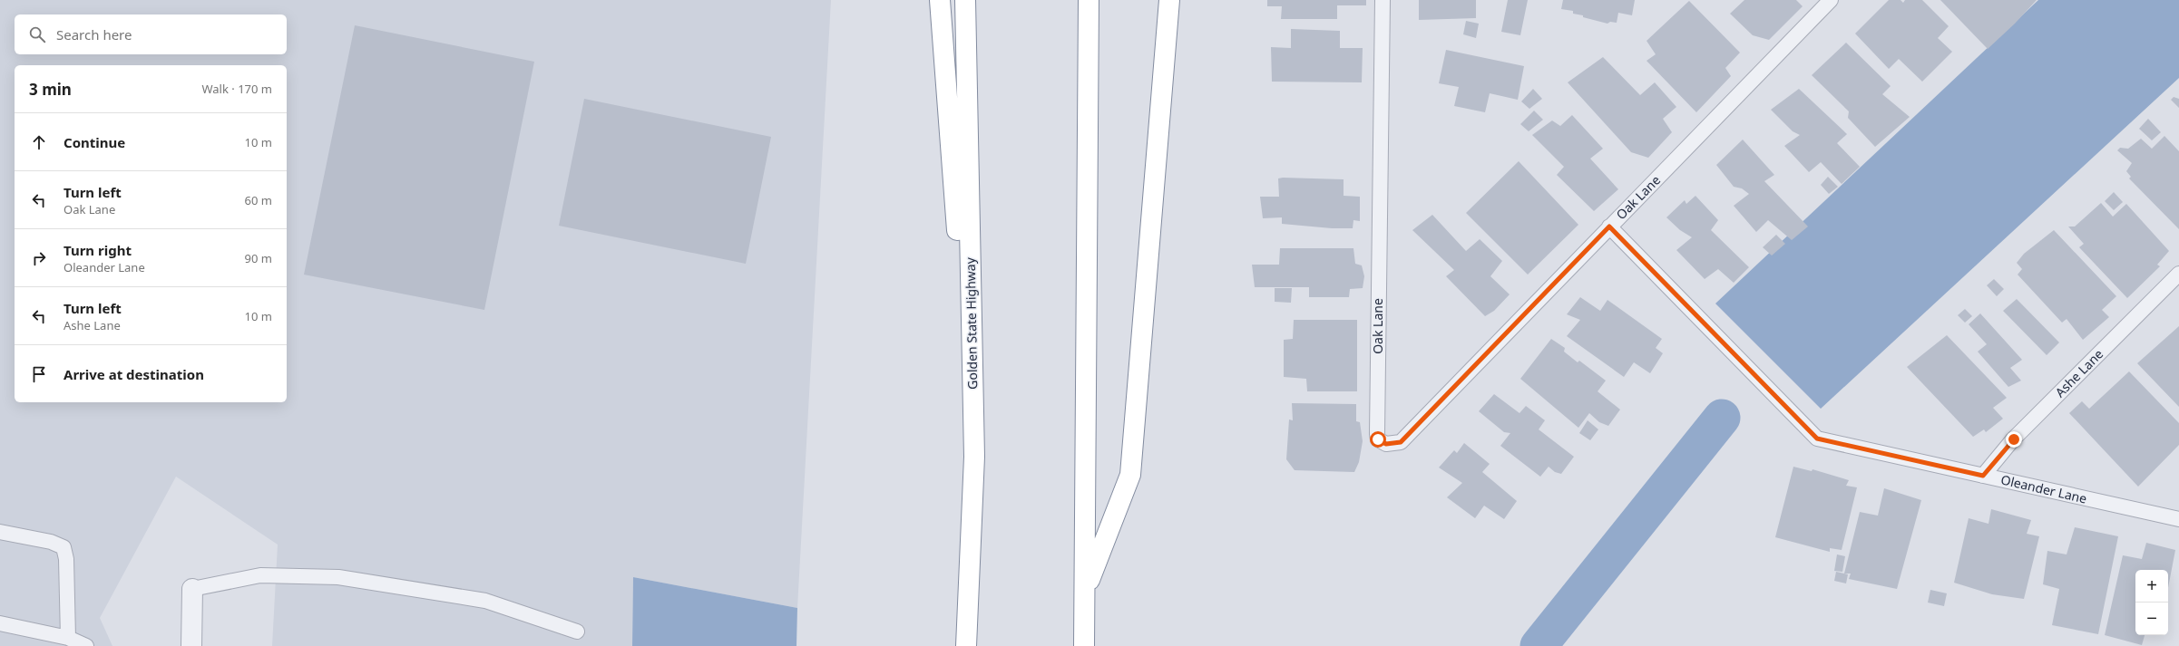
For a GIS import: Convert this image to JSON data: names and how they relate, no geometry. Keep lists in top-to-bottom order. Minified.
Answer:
{"streets":{"highway":["Golden State Highway"],"lane":["Oak Lane","Ashe Lane","Oleander Lane"]},"crossings":[["Oak Lane","Oleander Lane"],["Ashe Lane","Oleander Lane"]],"page":{"search":"Search here","heading":["3 min","Walk · 170 m"],"list":[["Continue","10 m"],["Turn left","Oak Lane","60 m"],["Turn right","Oleander Lane","90 m"],["Turn left","Ashe Lane","10 m"],"Arrive at destination"],"map_buttons":["+","−"]}}
